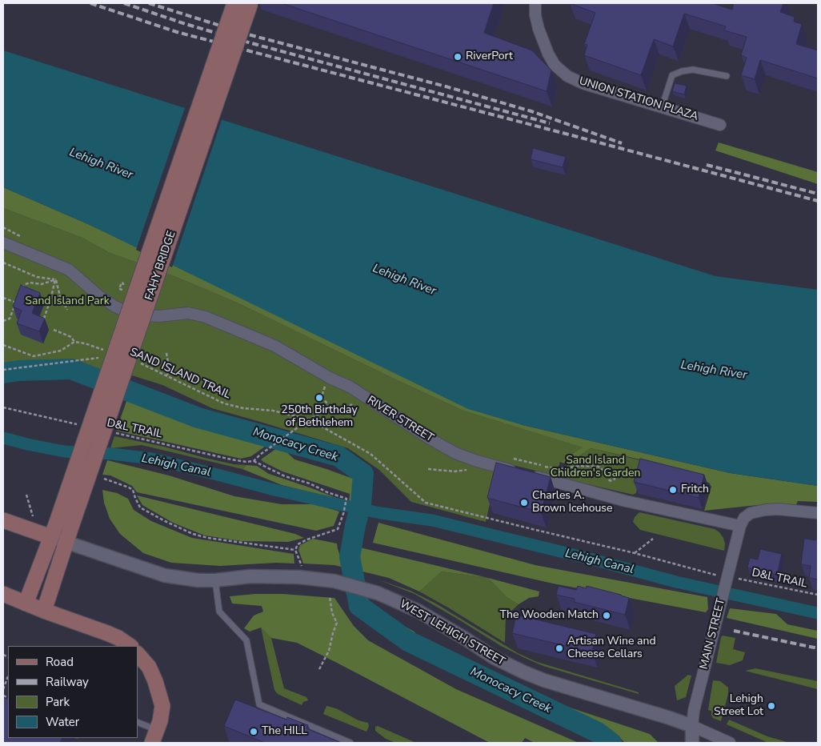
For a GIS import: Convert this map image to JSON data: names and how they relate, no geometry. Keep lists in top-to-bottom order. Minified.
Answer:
{"streets":{"main road":["FAHY BRIDGE"],"street":["UNION STATION PLAZA","RIVER STREET","WEST LEHIGH STREET","MAIN STREET"],"path":["SAND ISLAND TRAIL","D&L TRAIL"]},"crossings":[["FAHY BRIDGE","WEST LEHIGH STREET"],["SAND ISLAND TRAIL","D&L TRAIL"],["RIVER STREET","MAIN STREET"],["D&L TRAIL","MAIN STREET"],["WEST LEHIGH STREET","MAIN STREET"]],"water":["Lehigh River","Monocacy Creek","Lehigh Canal"],"parks":["Sand Island Park","Sand Island Children's Garden"],"places":["RiverPort","250th Birthday of Bethlehem","Fritch","Charles A. Brown Icehouse","The Wooden Match","Artisan Wine and Cheese Cellars","Lehigh Street Lot","The HILL"],"legend":["Road","Railway","Park","Water"]}
